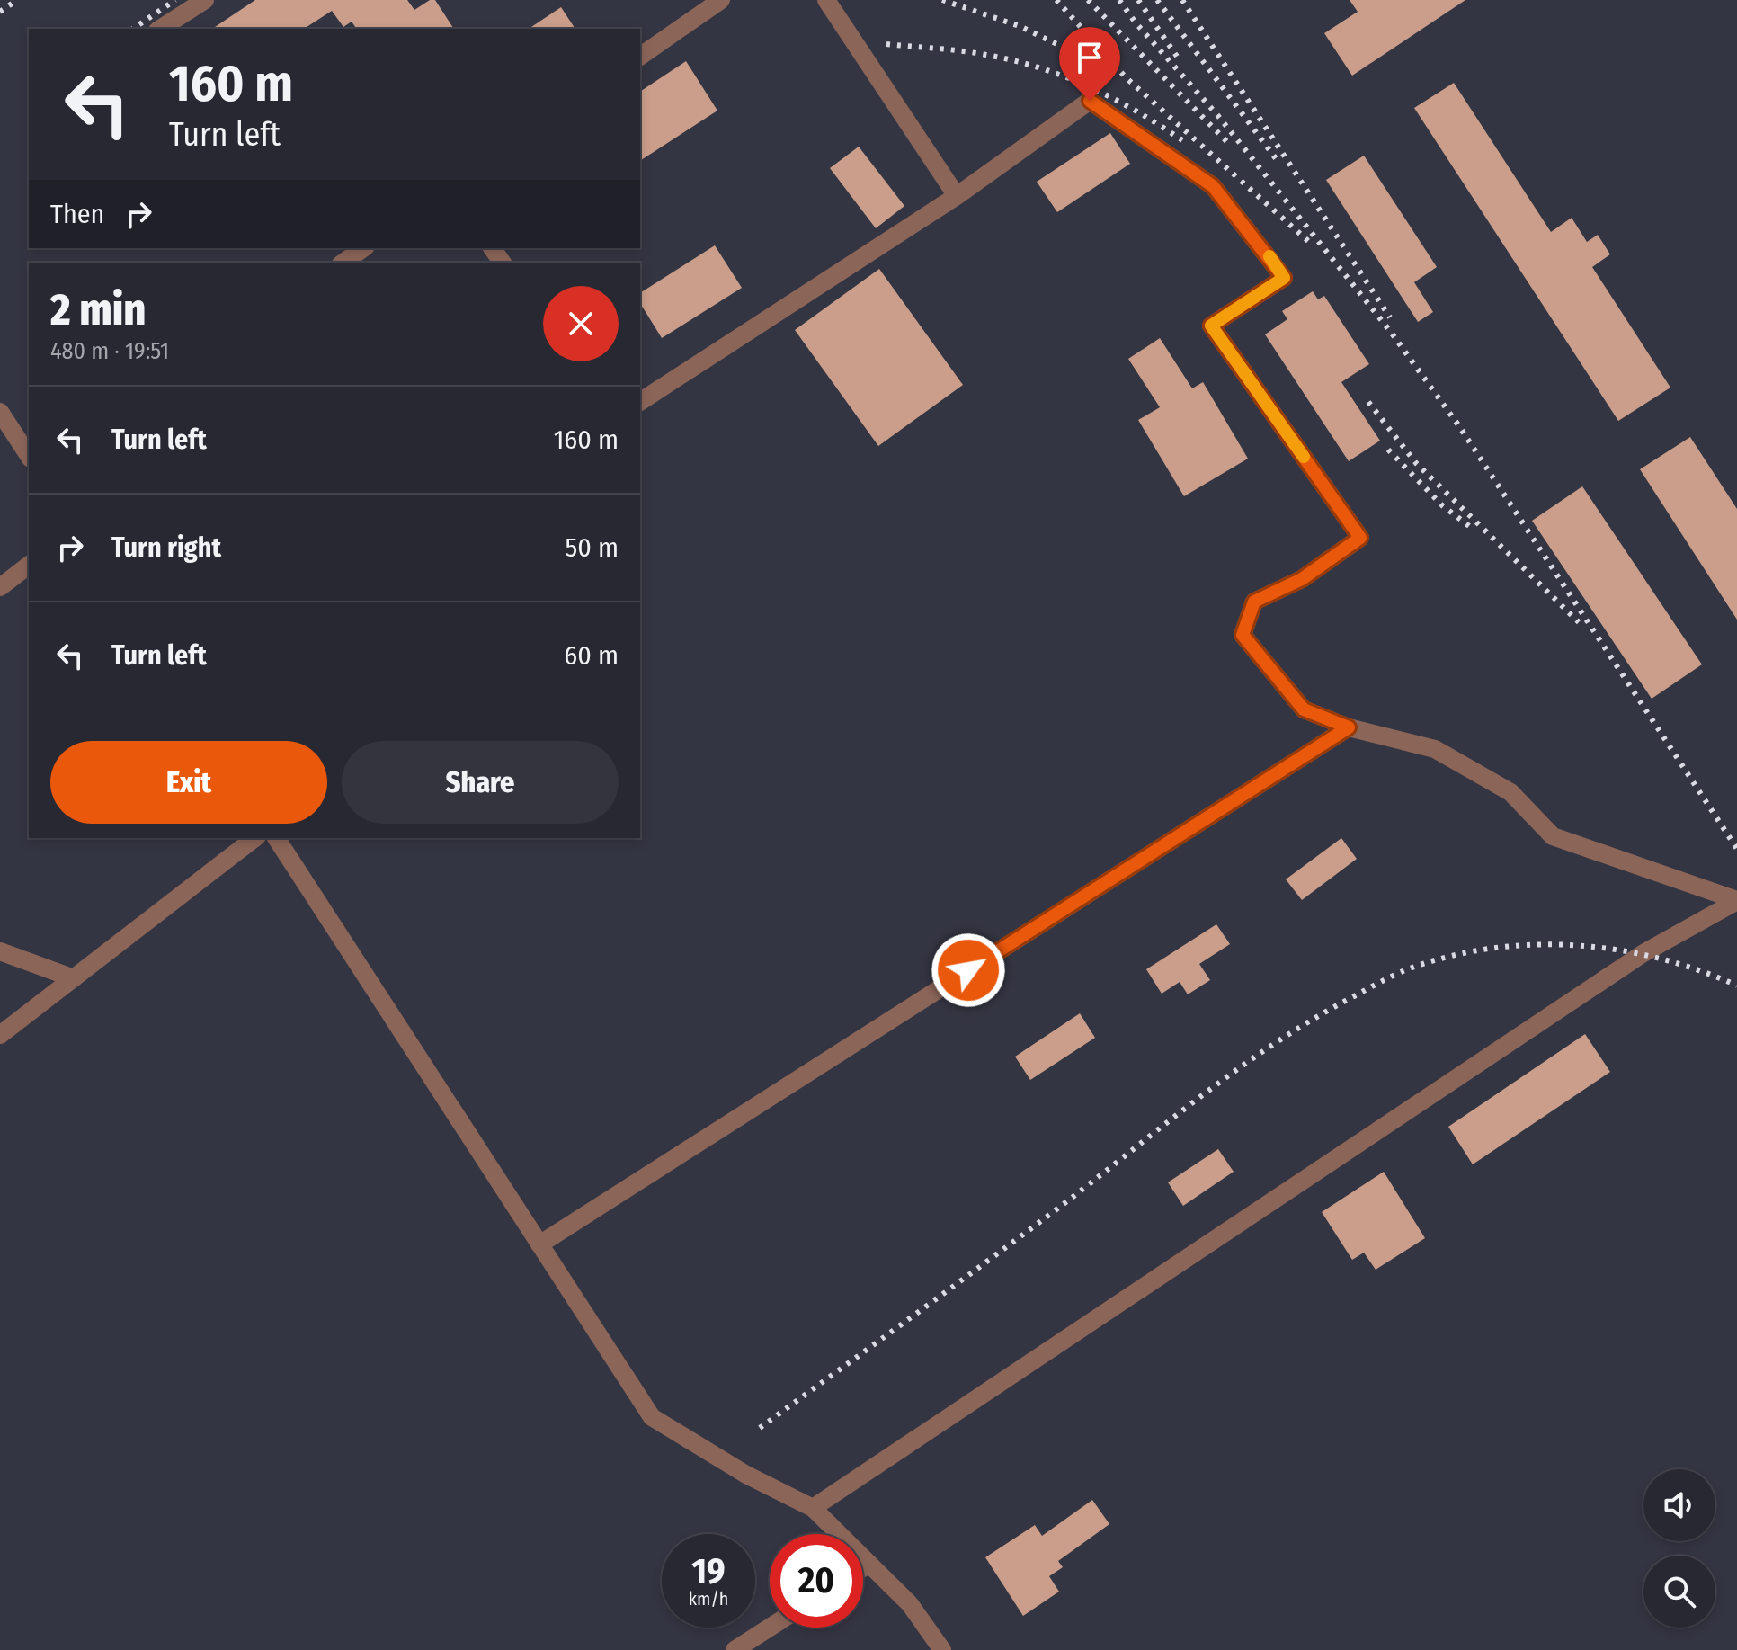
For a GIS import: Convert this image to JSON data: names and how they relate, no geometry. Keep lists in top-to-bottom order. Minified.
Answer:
{"page":{"turn":["160 m","Turn left"],"then":"Then","heading":["2 min","480 m · 19:51"],"list":[{"name":"Turn left","value":"160 m"},{"name":"Turn right","value":"50 m"},{"name":"Turn left","value":"60 m"}],"buttons":["Exit","Share"],"speed":"19 km/h","limit":"20"}}
